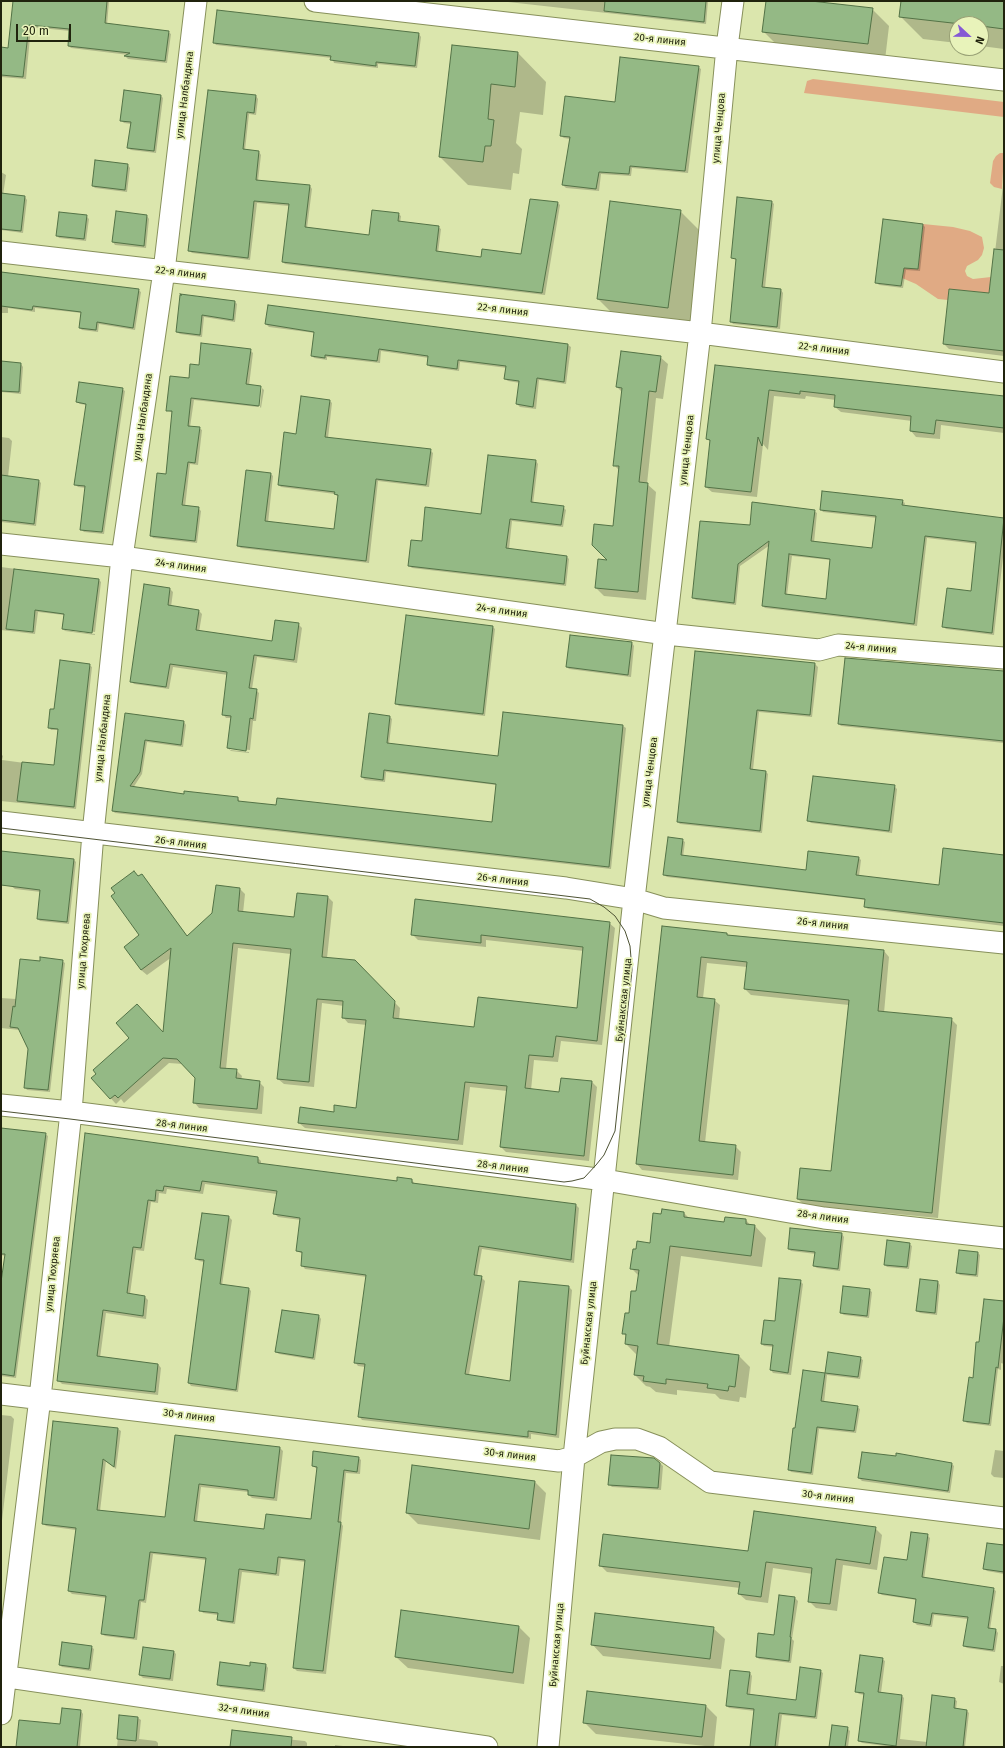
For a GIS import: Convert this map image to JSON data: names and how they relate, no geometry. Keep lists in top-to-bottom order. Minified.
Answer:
{"streets":{"street":["20-я линия","улица Налбандяна","улица Ченцова","22-я линия","24-я линия","26-я линия","улица Тюхряева","Буйнакская улица","28-я линия","30-я линия","32-я линия"]},"crossings":[["20-я линия","улица Ченцова"],["улица Налбандяна","22-я линия"],["улица Налбандяна","24-я линия"],["улица Налбандяна","26-я линия"],["улица Налбандяна","улица Тюхряева"],["улица Ченцова","22-я линия"],["улица Ченцова","24-я линия"],["улица Ченцова","26-я линия"],["улица Ченцова","Буйнакская улица"],["26-я линия","улица Тюхряева"],["26-я линия","Буйнакская улица"],["улица Тюхряева","28-я линия"],["улица Тюхряева","30-я линия"],["улица Тюхряева","32-я линия"],["Буйнакская улица","28-я линия"],["Буйнакская улица","30-я линия"]],"scale_bar":"20 m","north":"right"}
